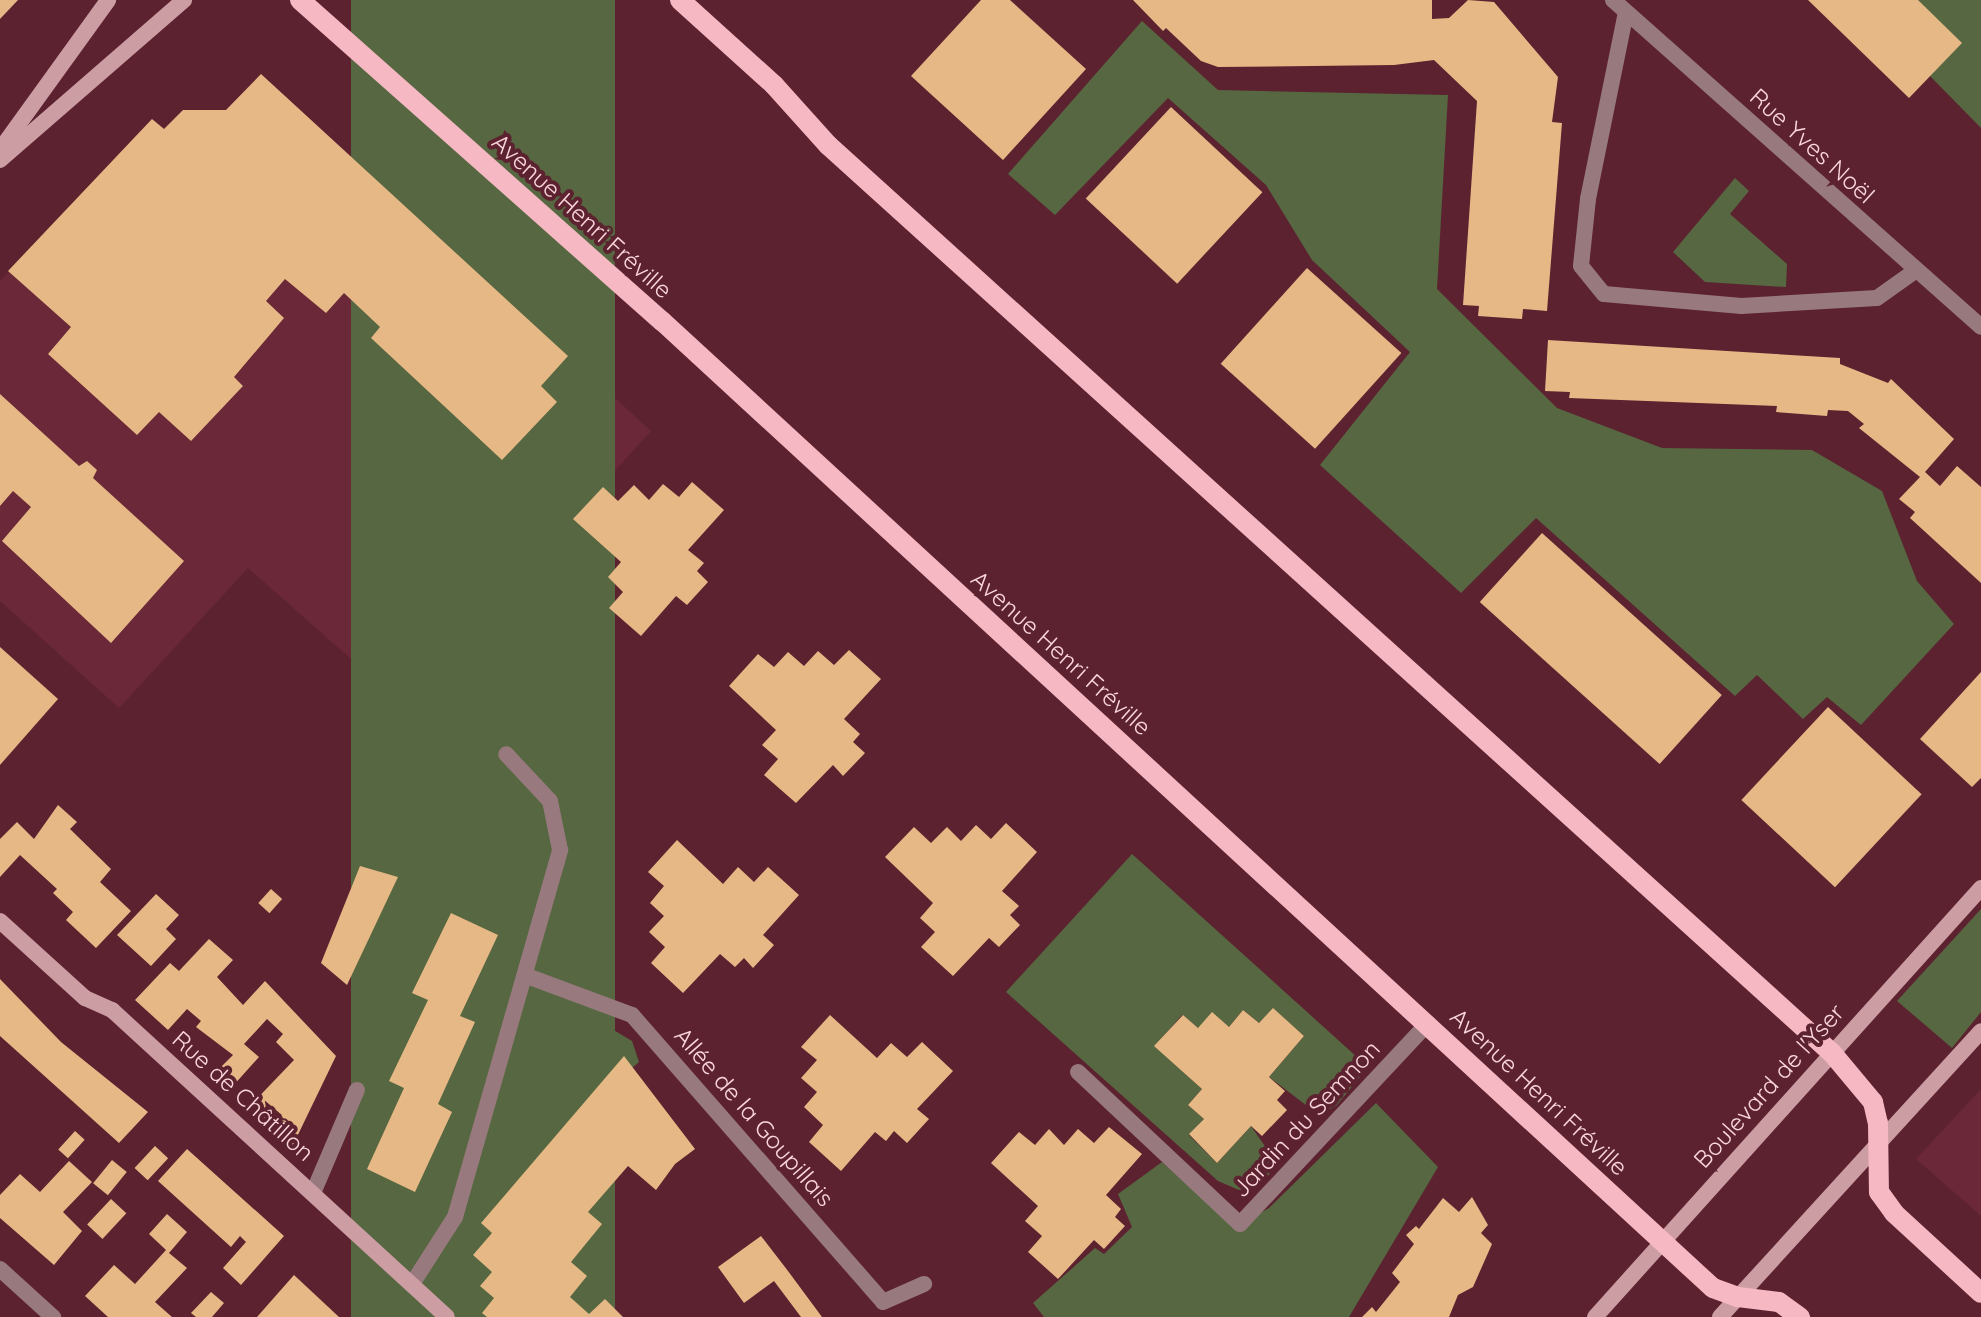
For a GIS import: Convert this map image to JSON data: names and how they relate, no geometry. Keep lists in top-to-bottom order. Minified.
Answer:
{"streets":{"main road":["Avenue Henri Fréville"],"street":["Rue Yves Noël","Boulevard de l'Yser","Rue de Châtillon","Allée de la Goupillais","Jardin du Semnon"]},"crossings":[["Avenue Henri Fréville","Boulevard de l'Yser"],["Avenue Henri Fréville","Jardin du Semnon"]]}
